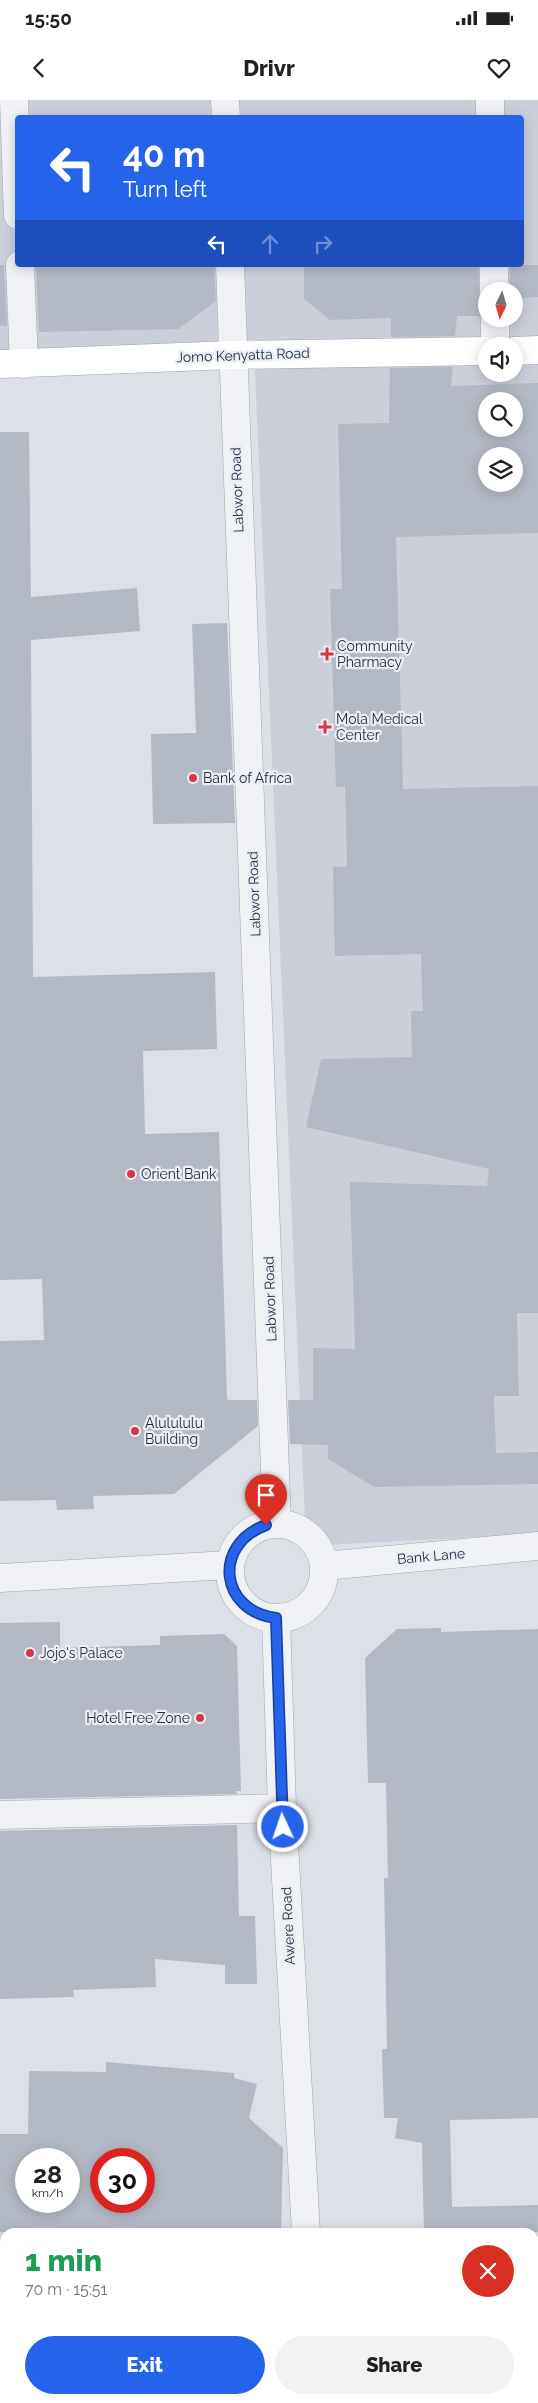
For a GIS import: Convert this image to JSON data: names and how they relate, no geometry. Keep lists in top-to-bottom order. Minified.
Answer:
{"streets":{"main road":["Jomo Kenyatta Road"],"street":["Labwor Road","Bank Lane","Awere Road"]},"crossings":[["Jomo Kenyatta Road","Labwor Road"],["Labwor Road","Bank Lane"],["Labwor Road","Awere Road"],["Bank Lane","Awere Road"]],"places":{"health":["Community Pharmacy","Mola Medical Center"],"other":["Bank of Africa","Orient Bank","Alulululu Building","Jojo's Palace","Hotel Free Zone"]},"north":"bottom","page":{"status":"15:50","header":"Drivr","turn":["40 m","Turn left"],"speed":"28 km/h","limit":"30","heading":["1 min","70 m · 15:51"],"buttons":["Exit","Share"]}}
